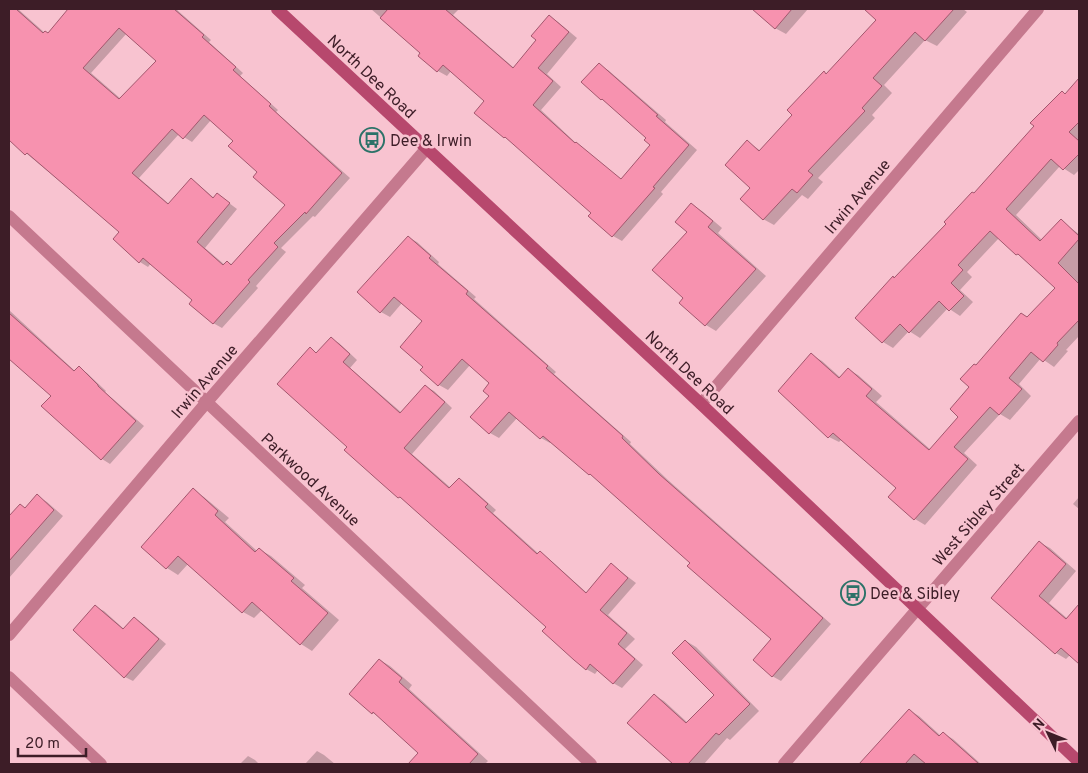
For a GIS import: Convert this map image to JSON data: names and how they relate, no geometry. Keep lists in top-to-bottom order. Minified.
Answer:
{"streets":{"main road":["North Dee Road"],"street":["Irwin Avenue","Parkwood Avenue","West Sibley Street"]},"crossings":[["North Dee Road","Irwin Avenue"],["North Dee Road","West Sibley Street"],["Irwin Avenue","Parkwood Avenue"]],"places":{"bus stop":["Dee & Irwin","Dee & Sibley"]},"scale_bar":"20 m","north":"top left"}
